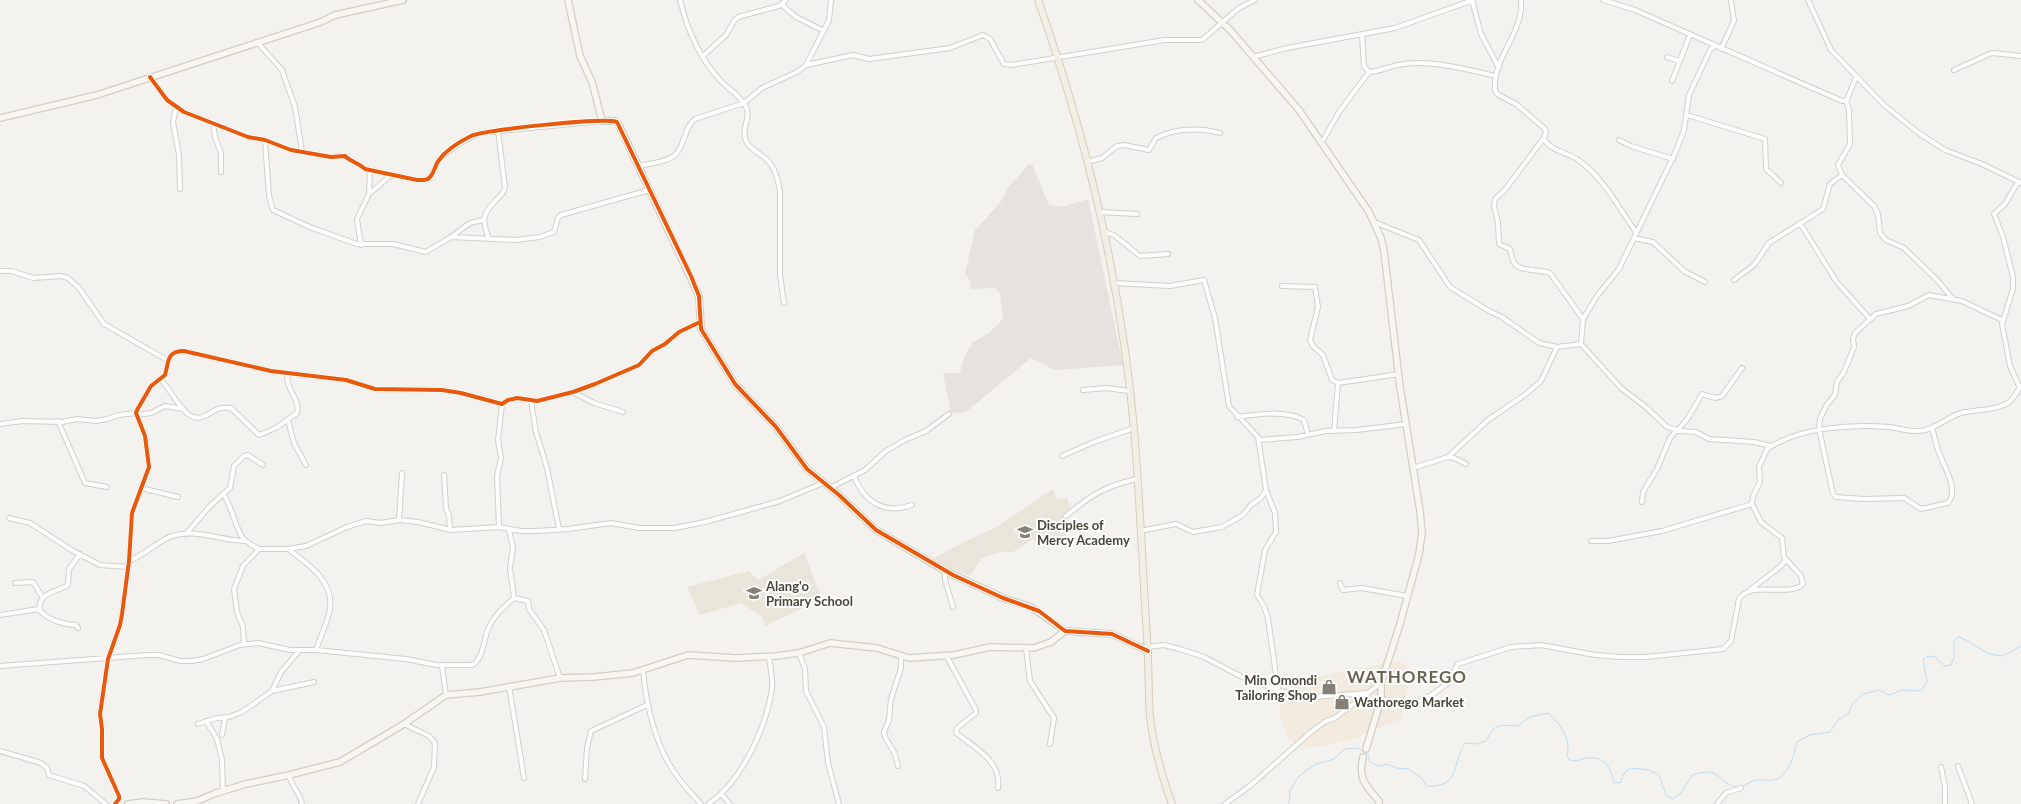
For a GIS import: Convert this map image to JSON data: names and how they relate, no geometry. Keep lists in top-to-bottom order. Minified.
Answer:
{"districts":["WATHOREGO"],"places":{"school or university":["Disciples of Mercy Academy","Alang'o Primary School"],"shop":["Min Omondi Tailoring Shop","Wathorego Market"]}}
